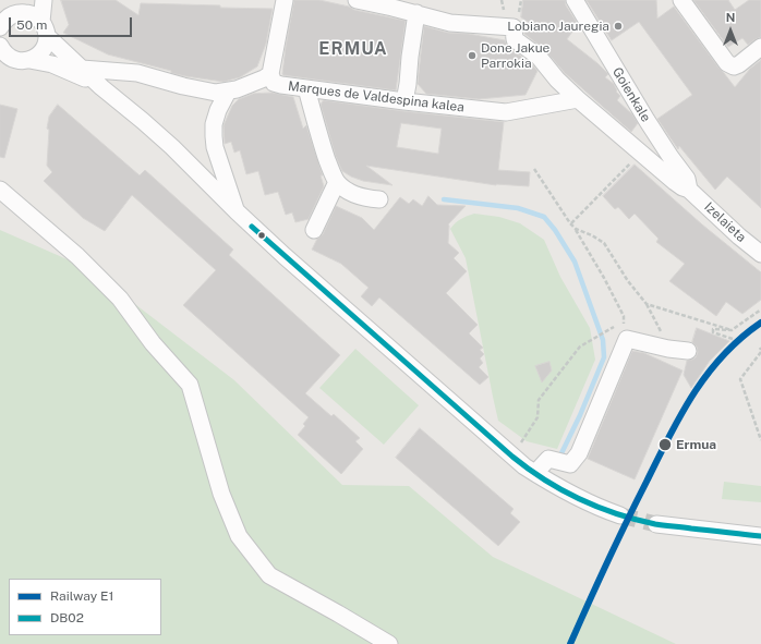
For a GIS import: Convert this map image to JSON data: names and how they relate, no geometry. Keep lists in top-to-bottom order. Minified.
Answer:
{"streets":{"street":["Goienkale","Marques de Valdespina kalea","Izelaieta"]},"crossings":[["Goienkale","Izelaieta"]],"districts":["ERMUA"],"places":["Lobiano Jauregia","Done Jakue Parrokia","Ermua"],"lines":["transit line DB02","rail line E1"],"legend":["Railway E1","DB02"],"scale_bar":"50 m","north":"top"}
